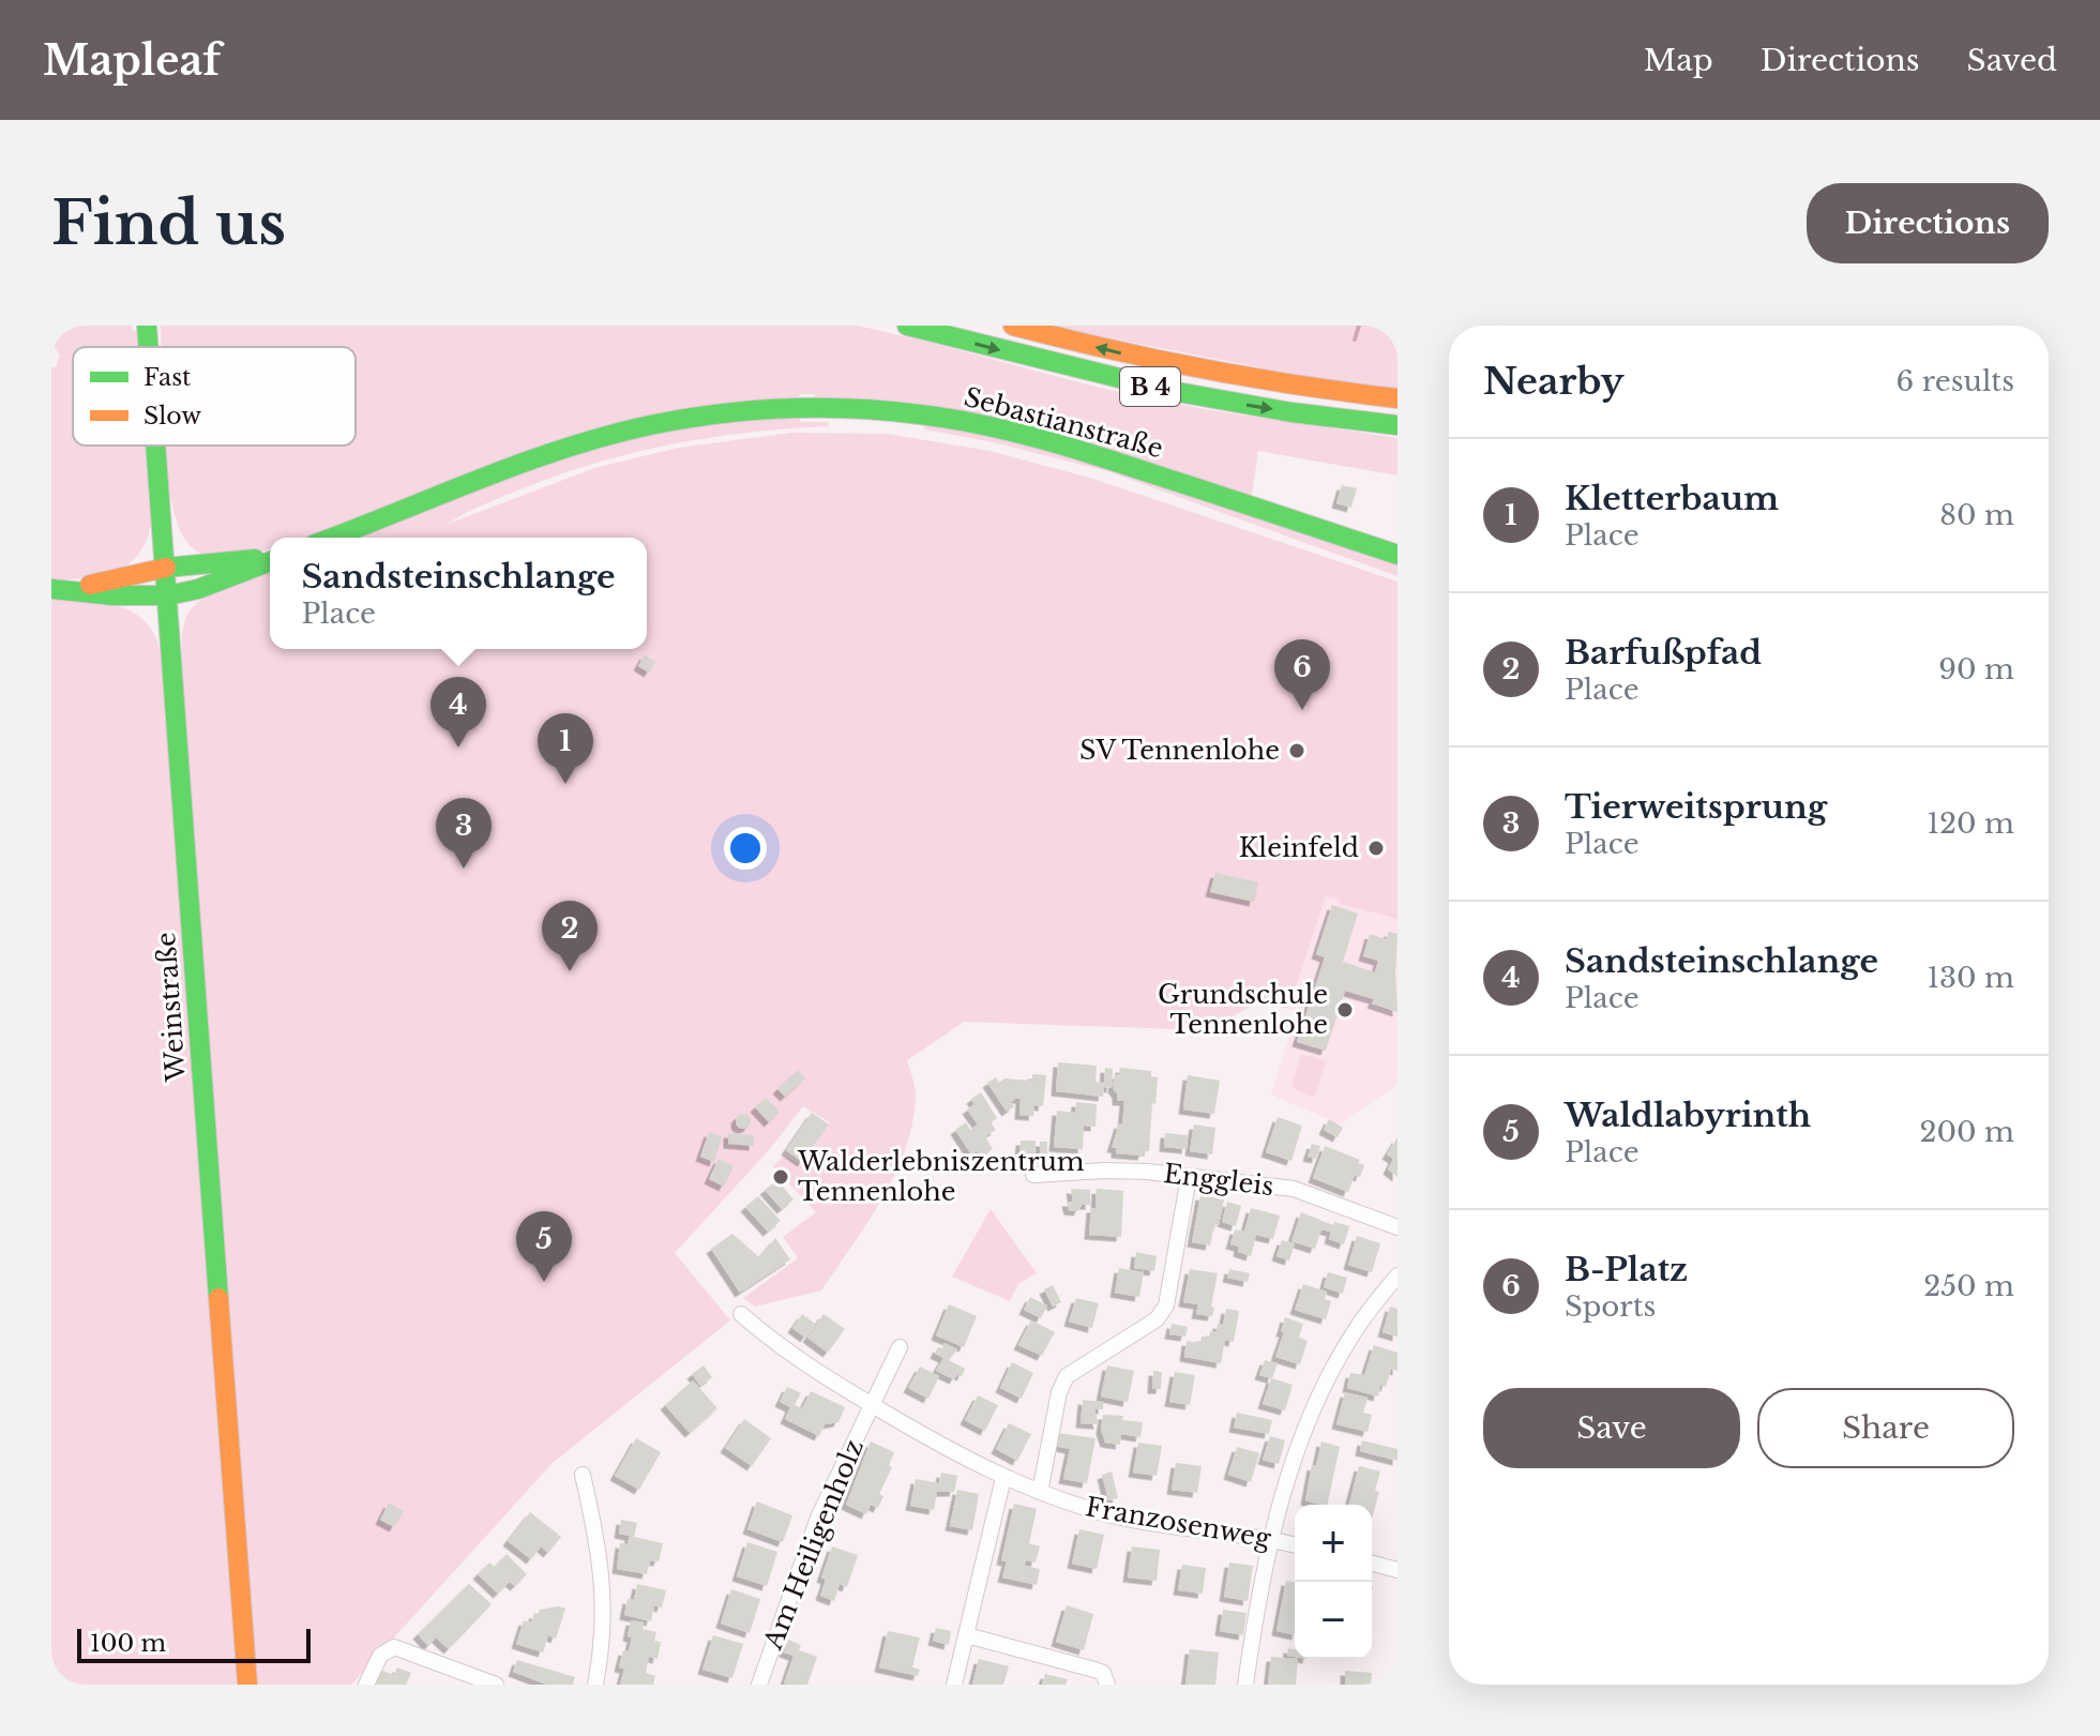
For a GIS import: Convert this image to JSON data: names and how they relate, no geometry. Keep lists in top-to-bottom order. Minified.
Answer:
{"streets":{"main road":["B 4","Sebastianstraße","Weinstraße"],"street":["Enggleis","Franzosenweg","Am Heiligenholz"]},"crossings":[["Franzosenweg","Am Heiligenholz"]],"places":["SV Tennenlohe","Kleinfeld","Grundschule Tennenlohe","Walderlebniszentrum Tennenlohe"],"legend":["Fast","Slow"],"scale_bar":"100 m","page":{"header":"Mapleaf","nav":["Map","Directions","Saved"],"buttons":["Directions",["Save","Share"]],"title":"Find us","heading":["Nearby","6 results"],"list":[{"mark":"1","name":"Kletterbaum","note":"Place","value":"80 m"},{"mark":"2","name":"Barfußpfad","note":"Place","value":"90 m"},{"mark":"3","name":"Tierweitsprung","note":"Place","value":"120 m"},{"mark":"4","name":"Sandsteinschlange","note":"Place","value":"130 m"},{"mark":"5","name":"Waldlabyrinth","note":"Place","value":"200 m"},{"mark":"6","name":"B-Platz","note":"Sports","value":"250 m"}],"popup":["Sandsteinschlange","Place"],"pins":["6","4","1","3","2","5"],"map_buttons":["+","−"],"scale":"100 m"}}
